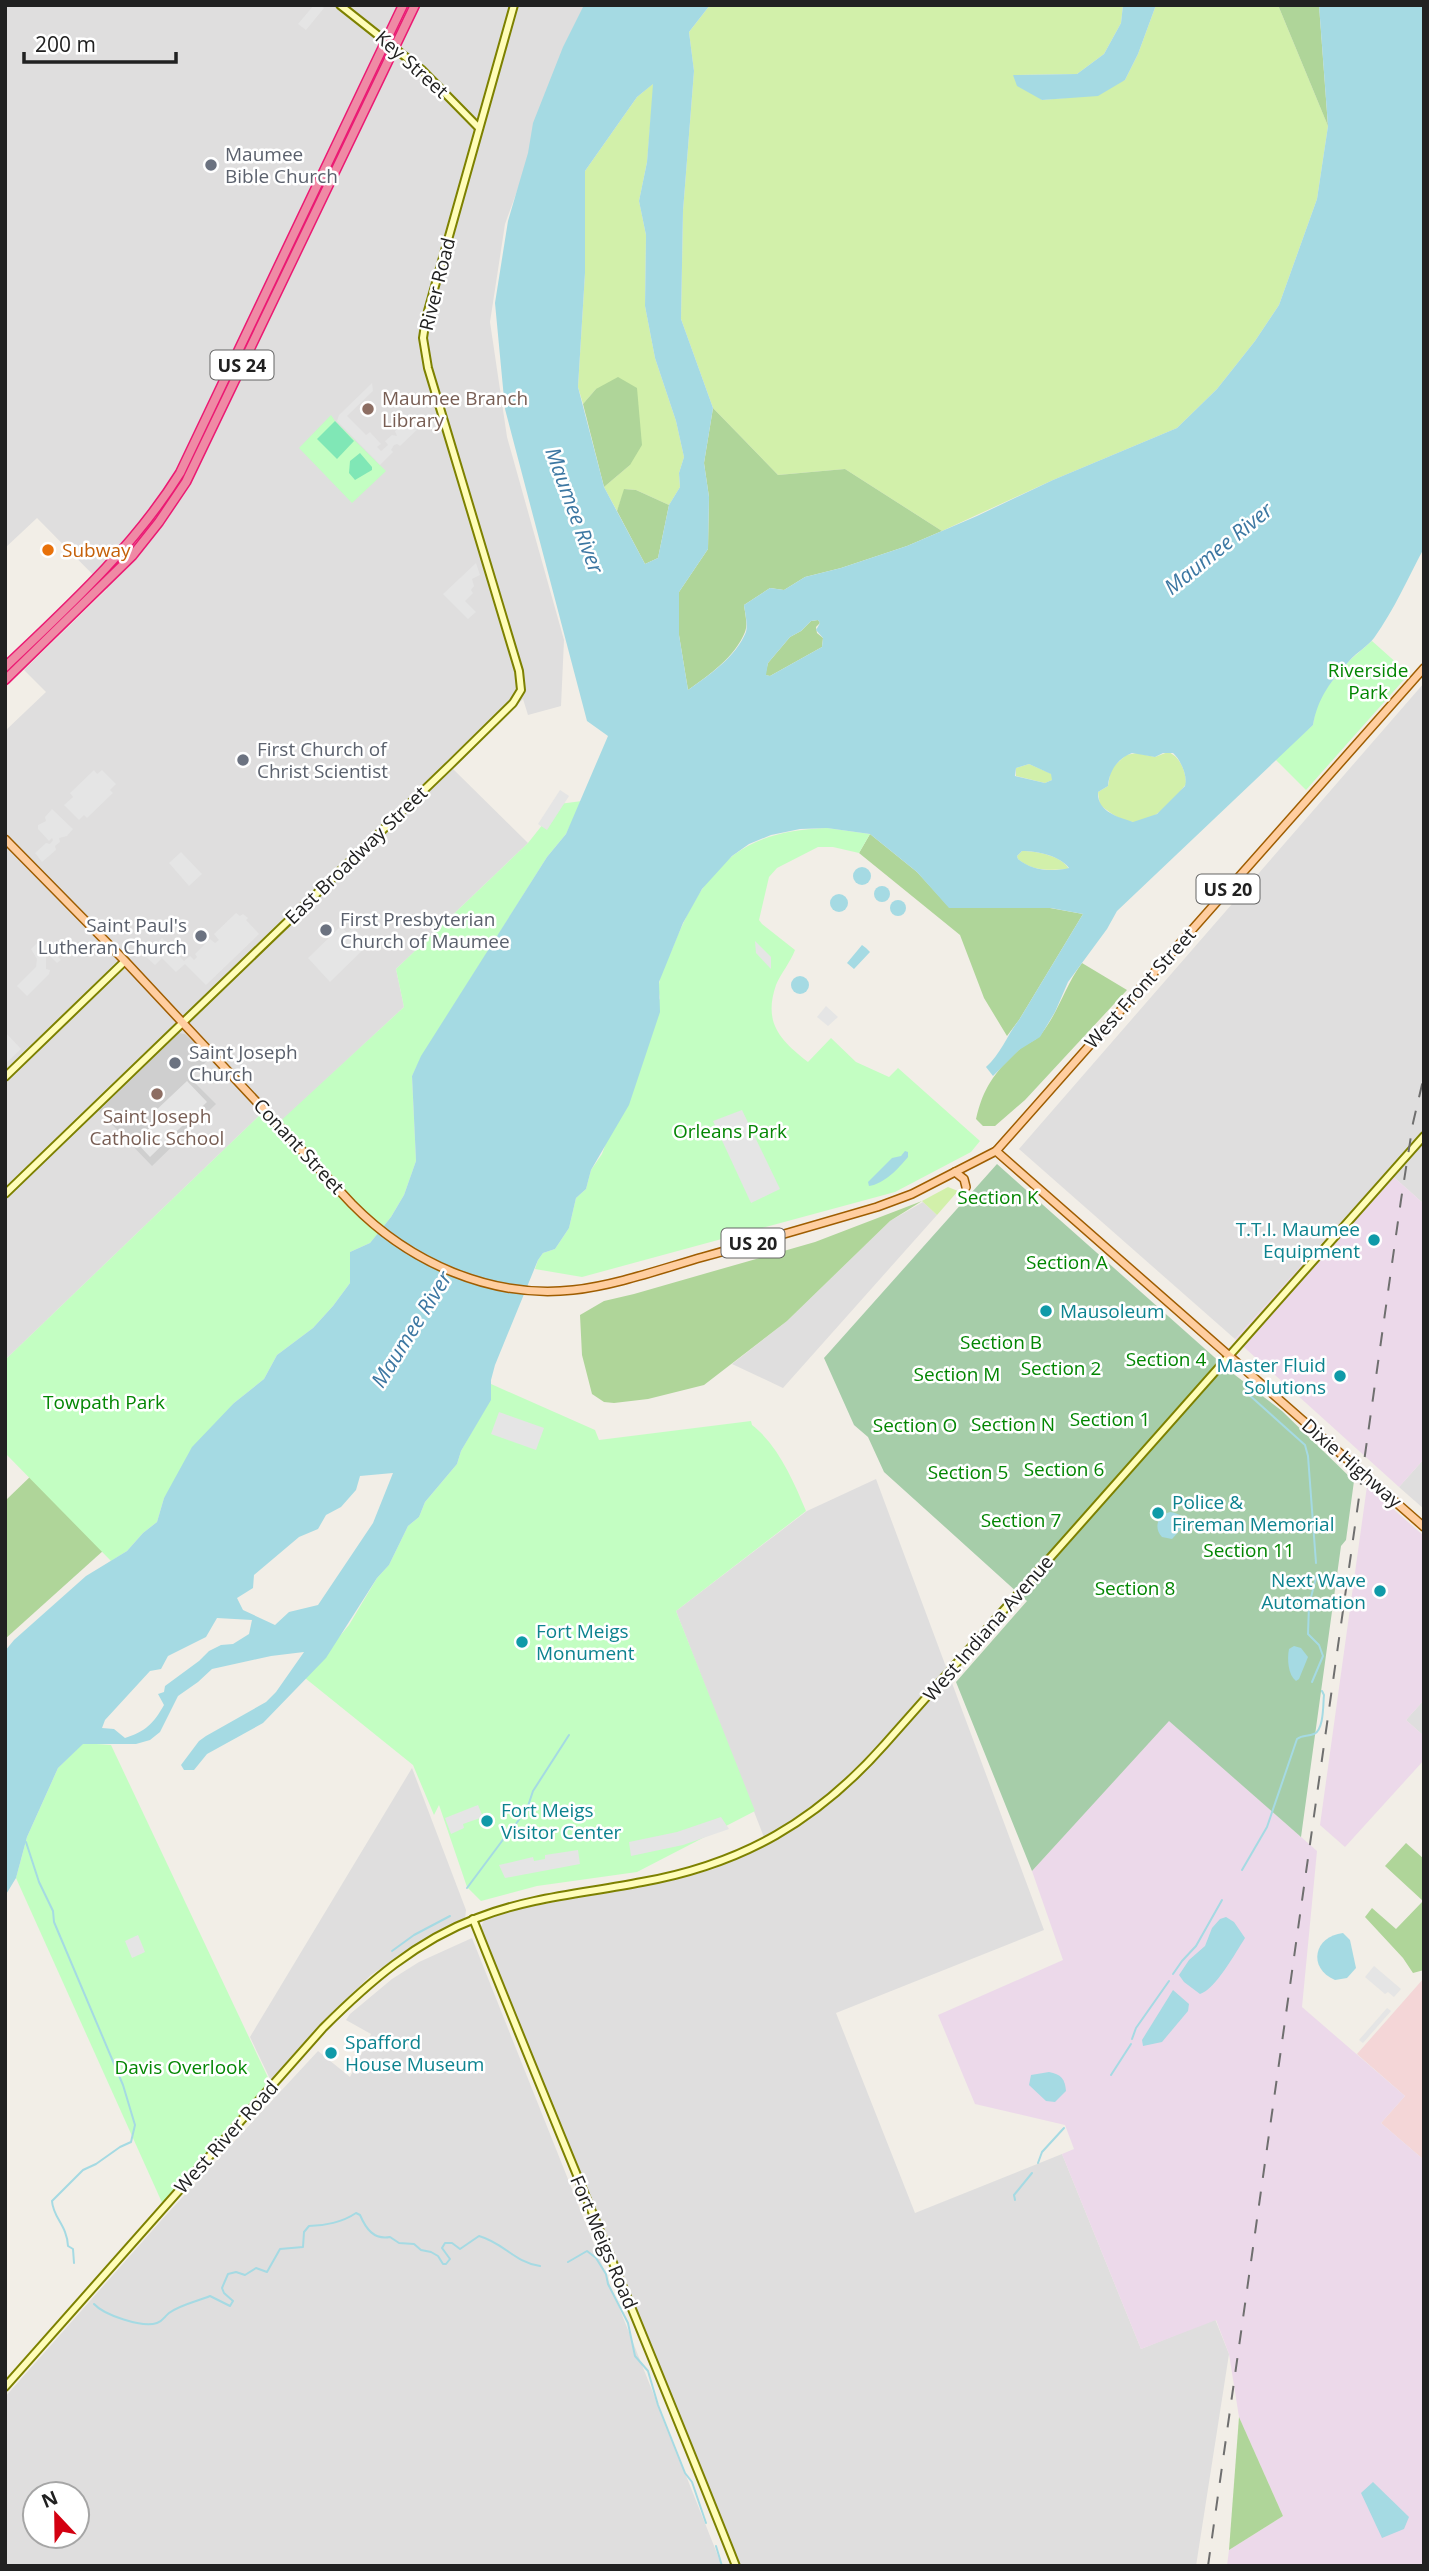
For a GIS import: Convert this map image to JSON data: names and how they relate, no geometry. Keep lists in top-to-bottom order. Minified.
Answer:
{"streets":{"highway":["US 24"],"main road":["US 20","West Front Street","Conant Street","Dixie Highway"],"street":["Key Street","River Road","East Broadway Street","West Indiana Avenue","West River Road","Fort Meigs Road"]},"crossings":[["Key Street","River Road"],["Key Street","US 24"],["River Road","East Broadway Street"],["East Broadway Street","Conant Street"],["US 20","West Front Street"],["US 20","Conant Street"],["US 20","Dixie Highway"],["West Front Street","Dixie Highway"],["Dixie Highway","West Indiana Avenue"],["West Indiana Avenue","West River Road"],["West Indiana Avenue","Fort Meigs Road"],["West River Road","Fort Meigs Road"]],"water":["Maumee River"],"parks":["Riverside Park","Orleans Park","Section K","Section A","Section B","Section 4","Section 2","Section M","Towpath Park","Section 1","Section N","Section O","Section 6","Section 5","Section 7","Section 11","Section 8","Davis Overlook"],"places":["Maumee Bible Church","Maumee Branch Library","Subway","First Church of Christ Scientist","First Presbyterian Church of Maumee","Saint Paul's Lutheran Church","Saint Joseph Church","Saint Joseph Catholic School","T.T.I. Maumee Equipment","Mausoleum","Master Fluid Solutions","Police & Fireman Memorial","Next Wave Automation","Fort Meigs Monument","Fort Meigs Visitor Center","Spafford House Museum"],"scale_bar":"200 m","north":"top"}
